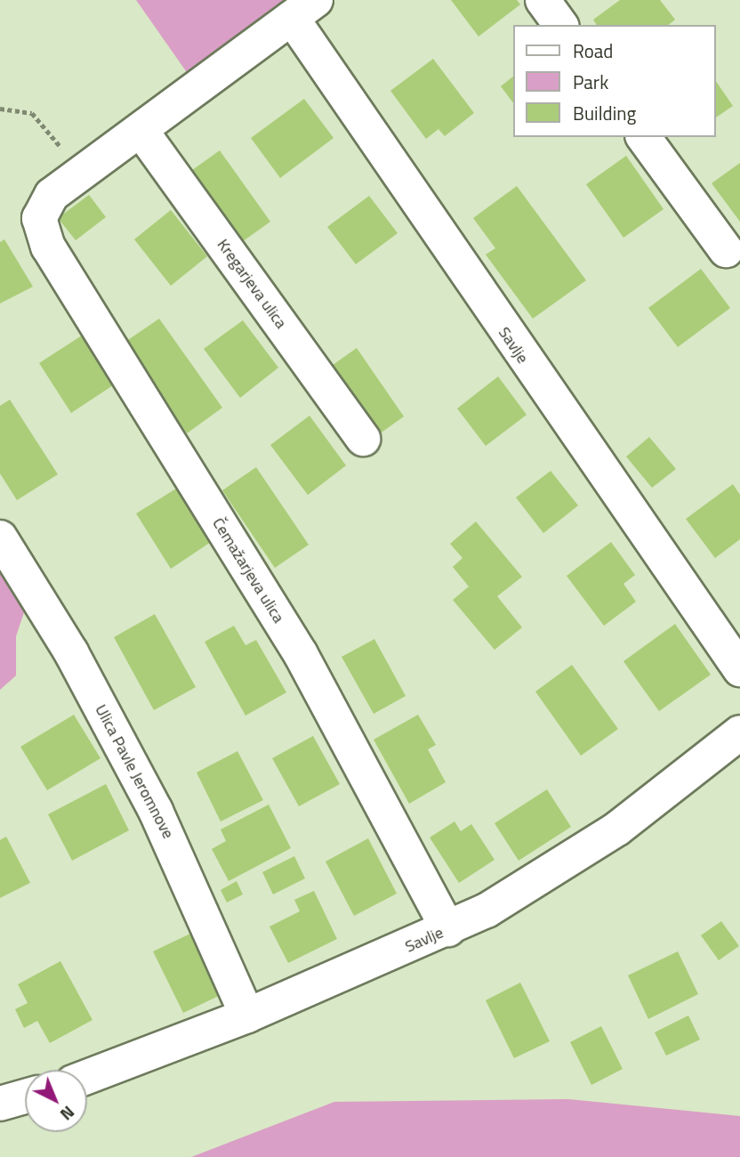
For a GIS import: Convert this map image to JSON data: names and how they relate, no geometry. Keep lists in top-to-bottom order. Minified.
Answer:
{"streets":{"street":["Kregarjeva ulica","Savlje","Čemažarjeva ulica","Ulica Pavle Jeromnove"]},"crossings":[["Savlje","Čemažarjeva ulica"],["Savlje","Ulica Pavle Jeromnove"]],"legend":["Road","Park","Building"],"north":"bottom right"}
